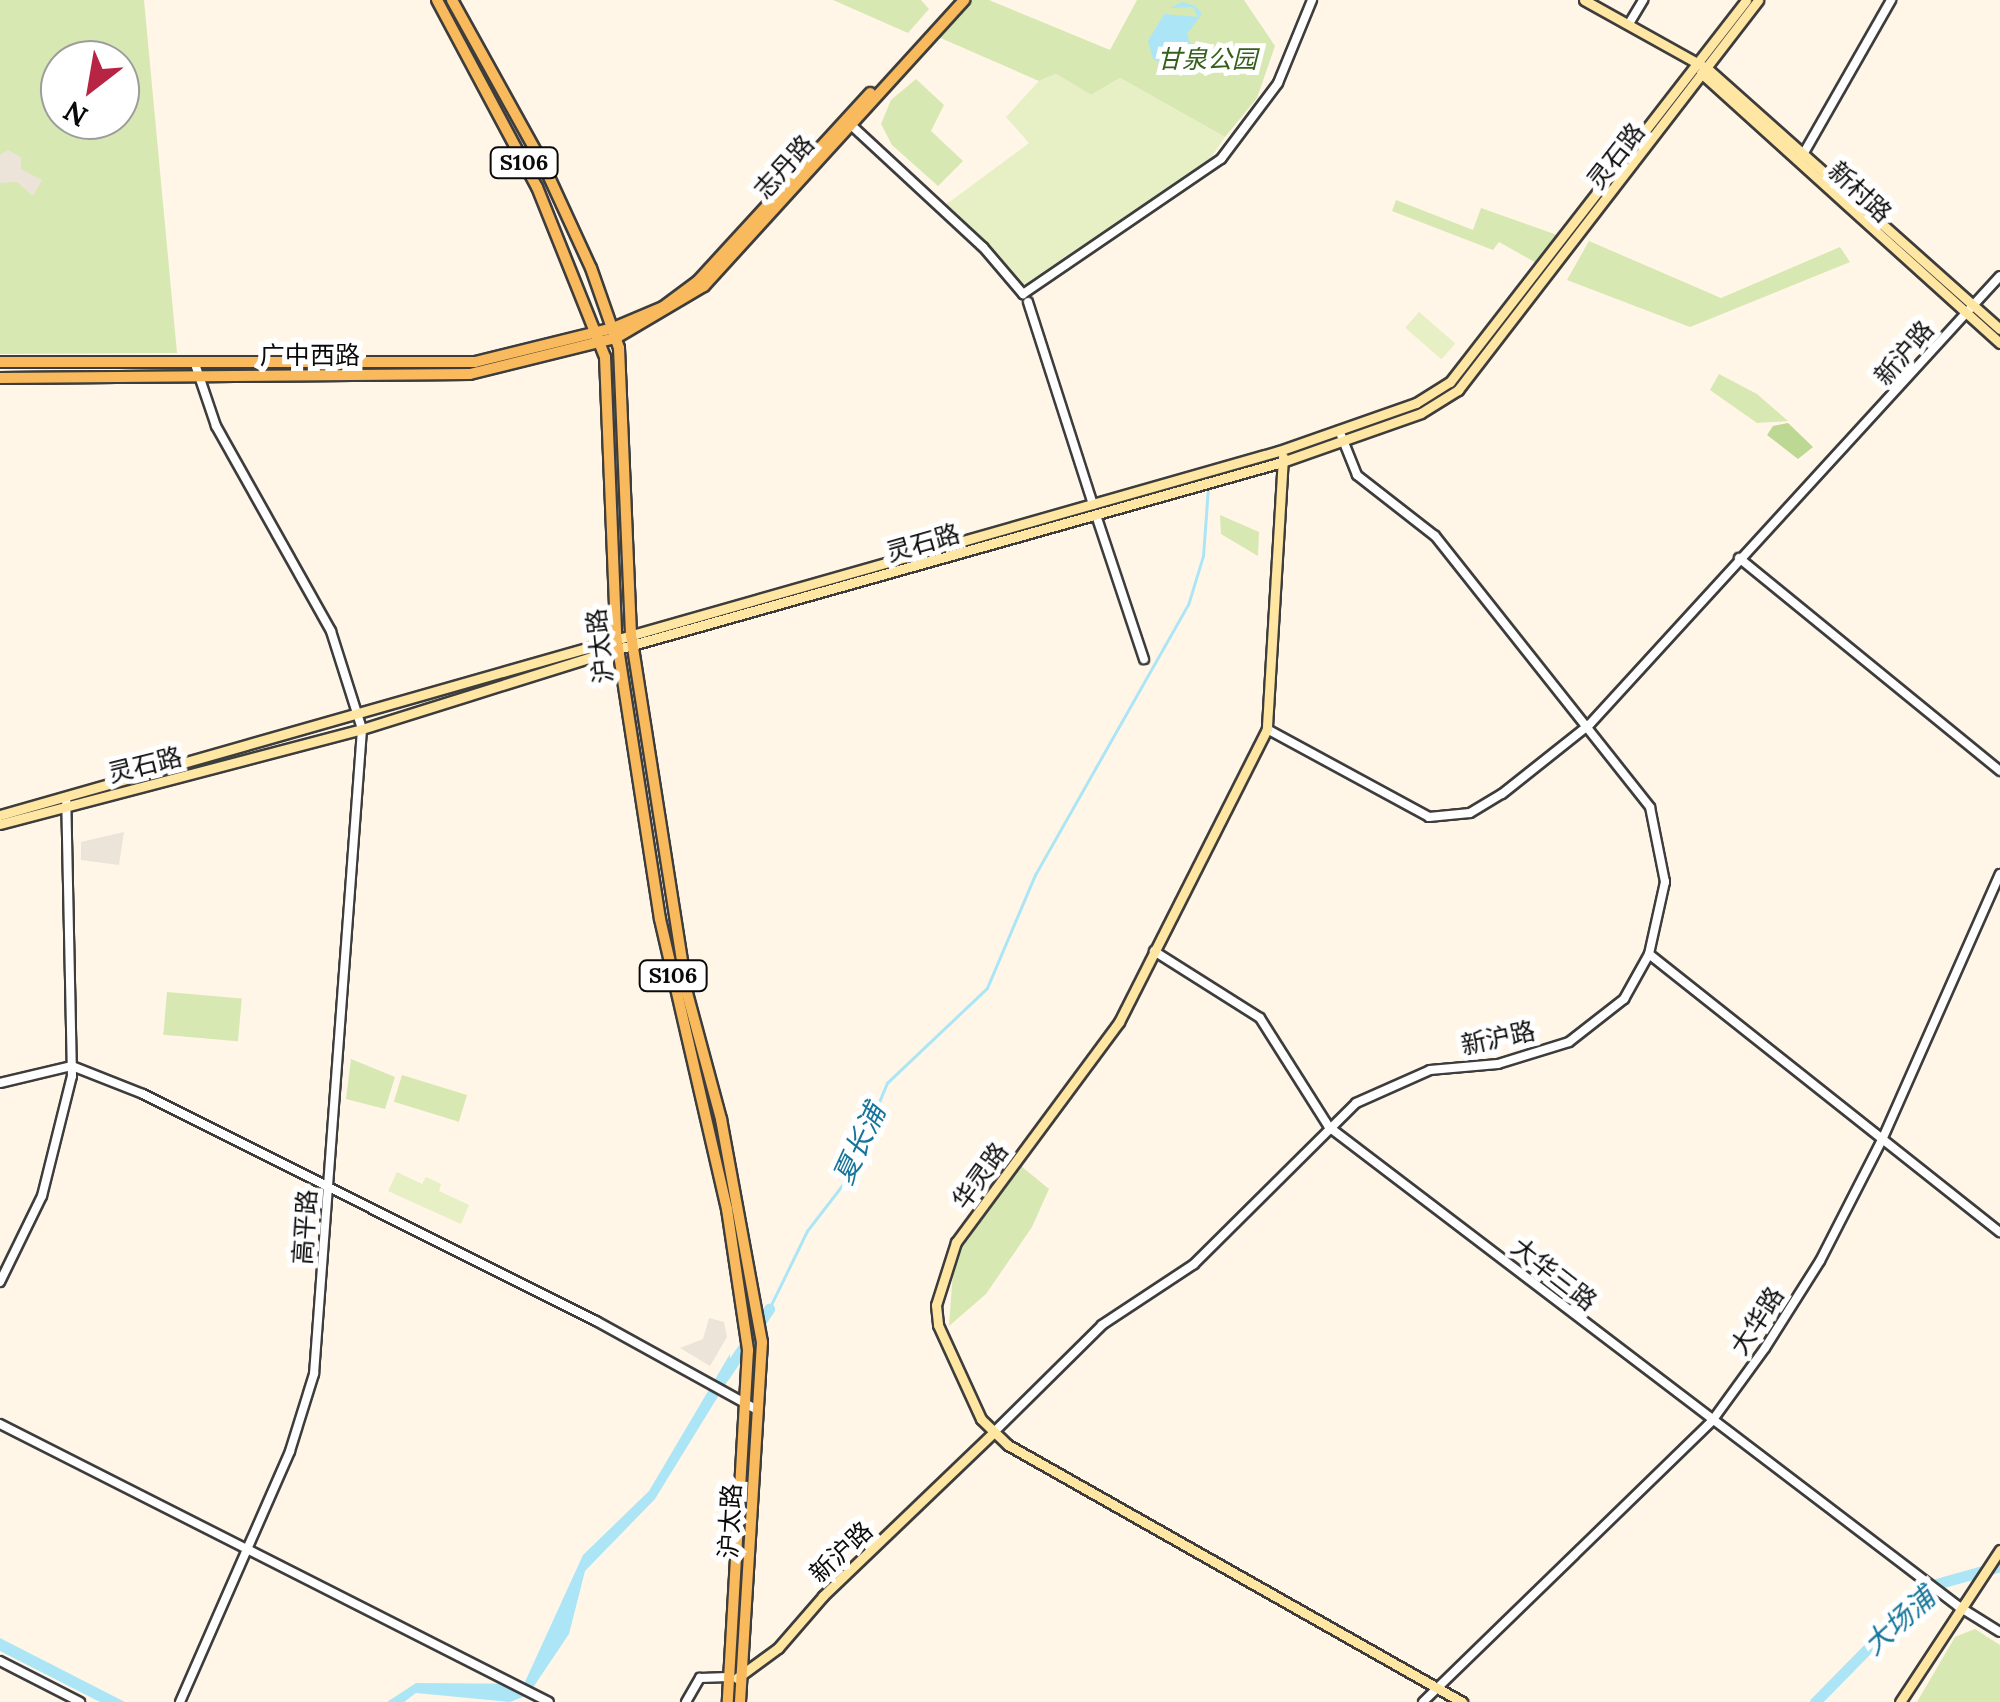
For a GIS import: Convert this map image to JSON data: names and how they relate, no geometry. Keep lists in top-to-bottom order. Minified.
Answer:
{"streets":{"main road":["灵石路","S106","志丹路","新村路","新沪路","广中西路","沪太路","华灵路"],"street":["高平路","大华三路","大华路"]},"crossings":[["灵石路","新村路"],["灵石路","沪太路"],["灵石路","华灵路"],["灵石路","高平路"],["志丹路","广中西路"],["志丹路","沪太路"],["新村路","新沪路"],["新沪路","沪太路"],["新沪路","华灵路"],["新沪路","大华三路"],["广中西路","沪太路"],["广中西路","高平路"],["华灵路","大华三路"],["大华三路","大华路"]],"water":["夏长浦","大场浦"],"parks":["甘泉公园"],"north":"bottom left"}
